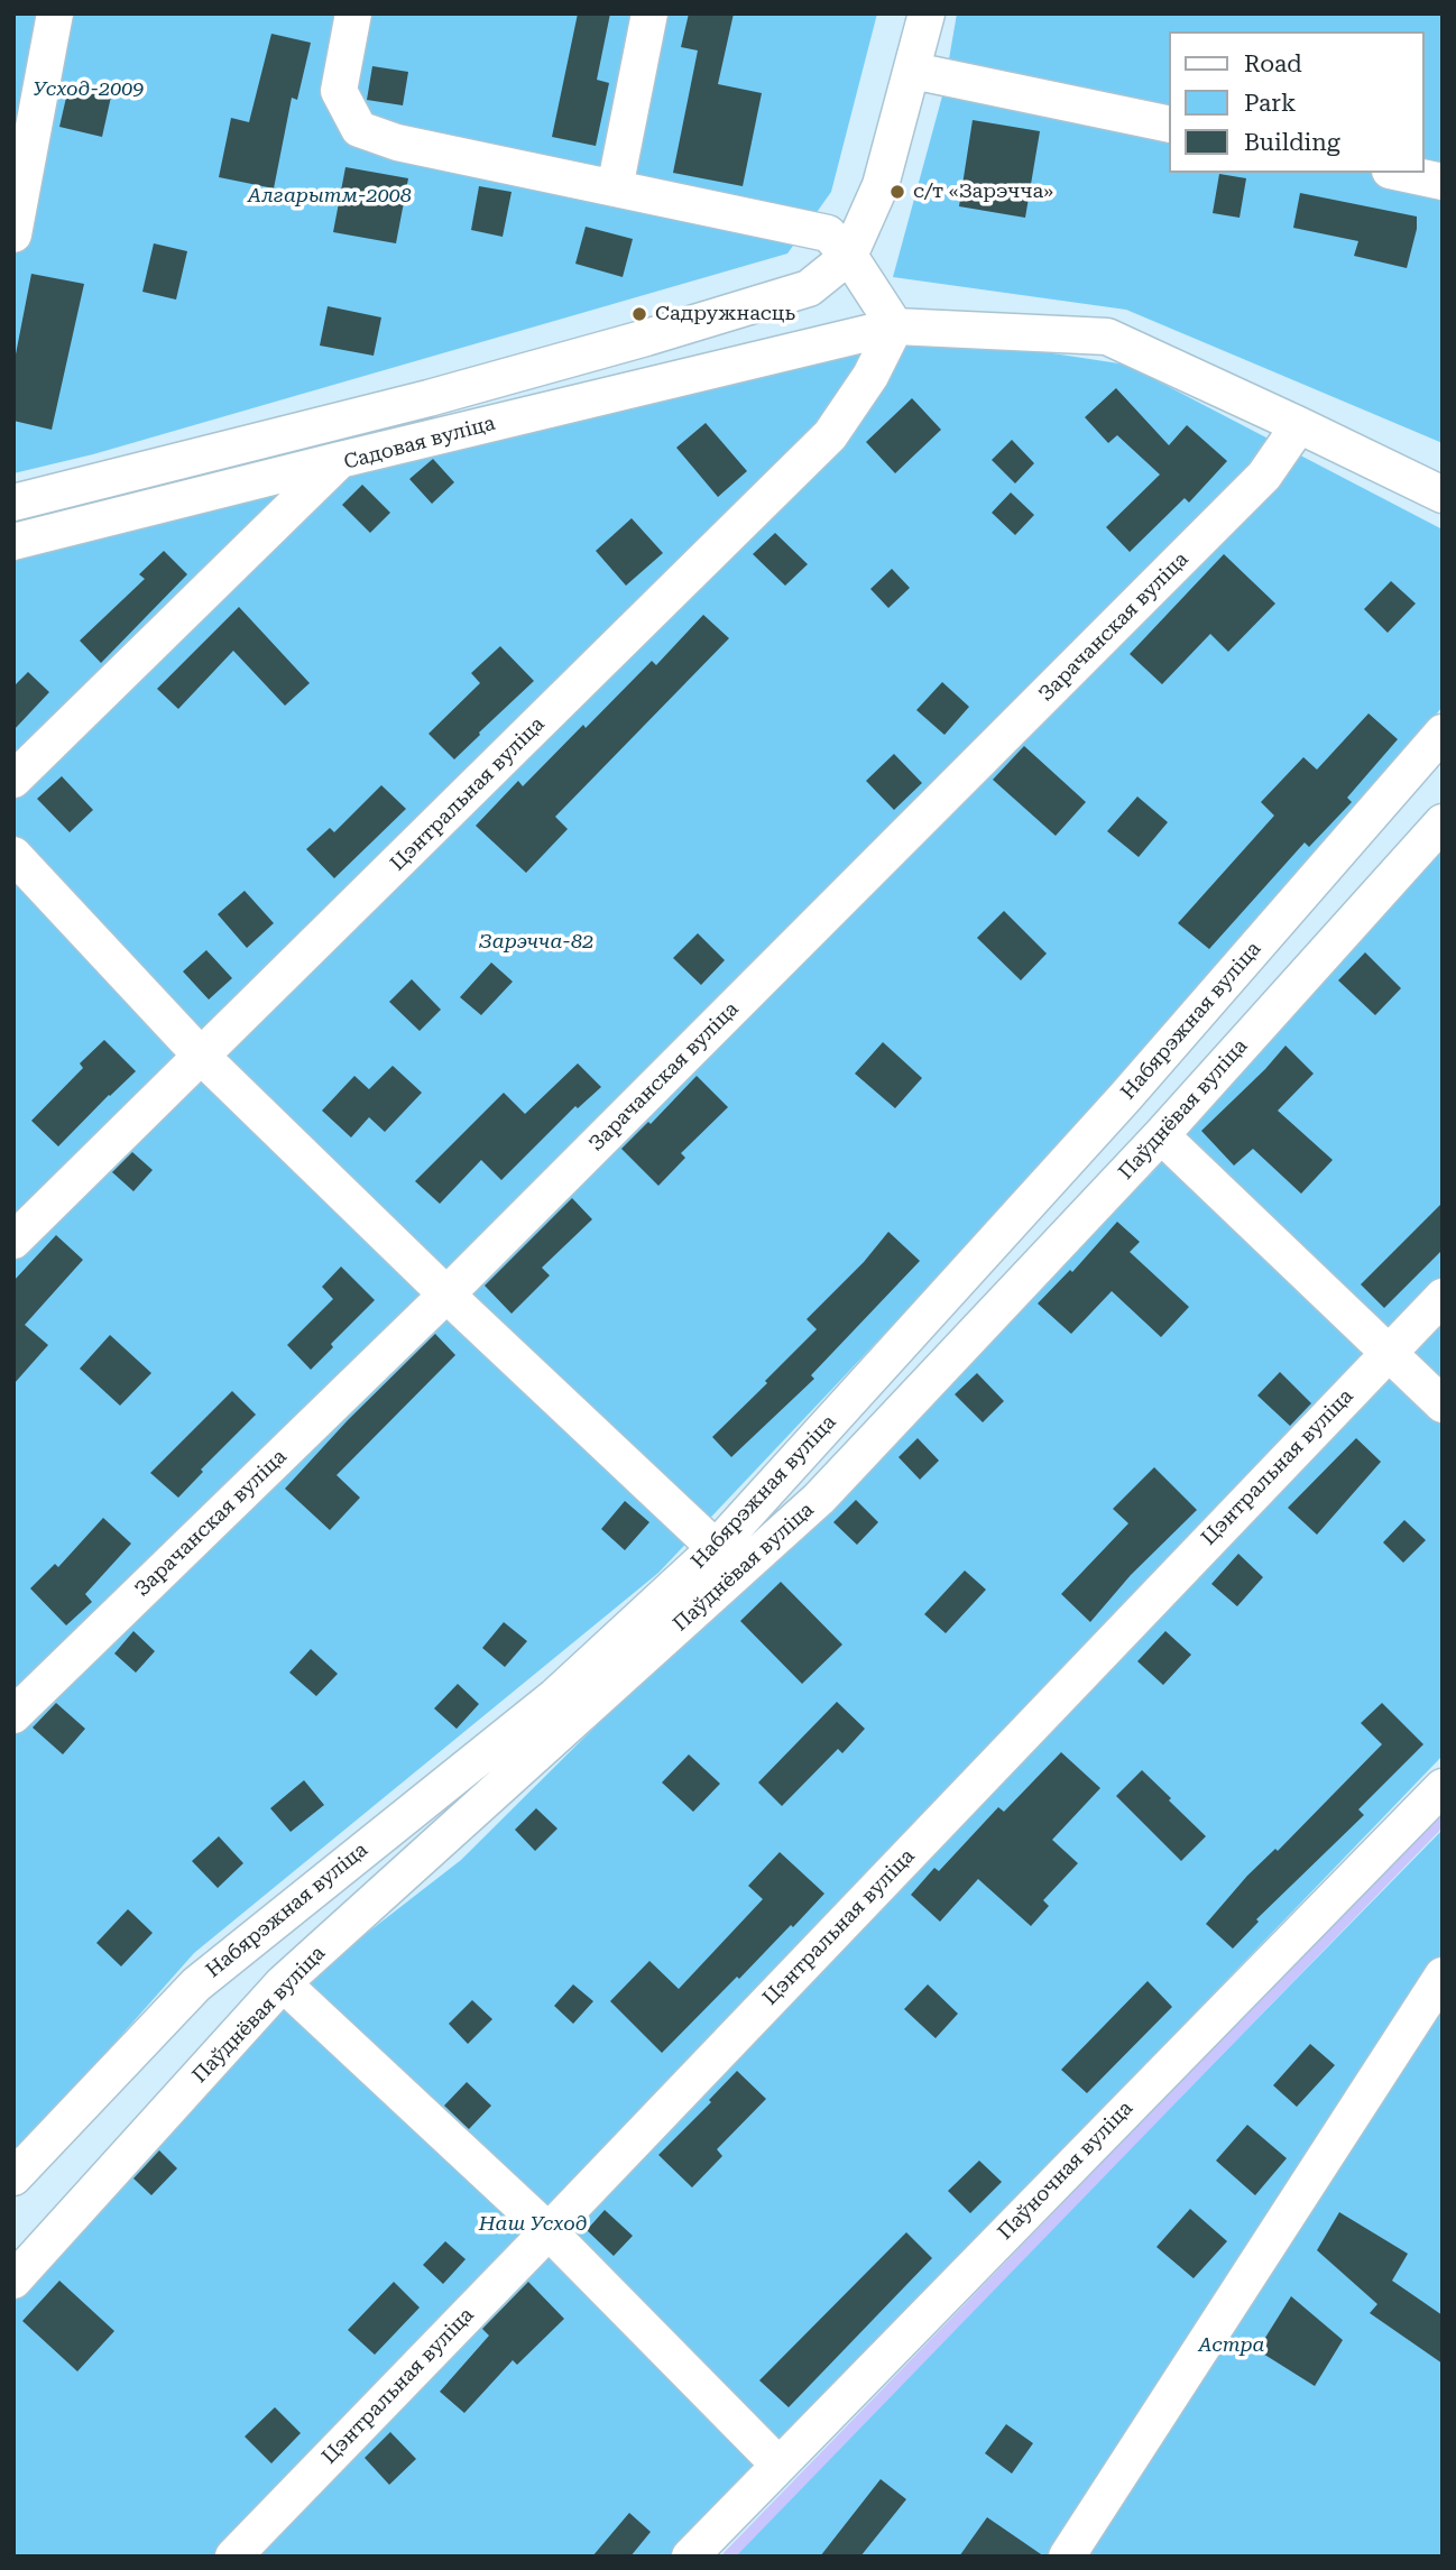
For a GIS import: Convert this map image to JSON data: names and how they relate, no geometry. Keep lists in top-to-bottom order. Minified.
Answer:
{"streets":{"street":["Садовая вуліца","Зарачанская вуліца","Цэнтральная вуліца","Набярэжная вуліца","Паўднёвая вуліца","Паўночная вуліца"]},"crossings":[["Садовая вуліца","Зарачанская вуліца"],["Садовая вуліца","Цэнтральная вуліца"]],"parks":["Усход-2009","Алгарытм-2008","Зарэчча-82","Наш Усход","Астра"],"places":["с/т «Зарэчча»","Садружнасць"],"legend":["Road","Park","Building"]}
